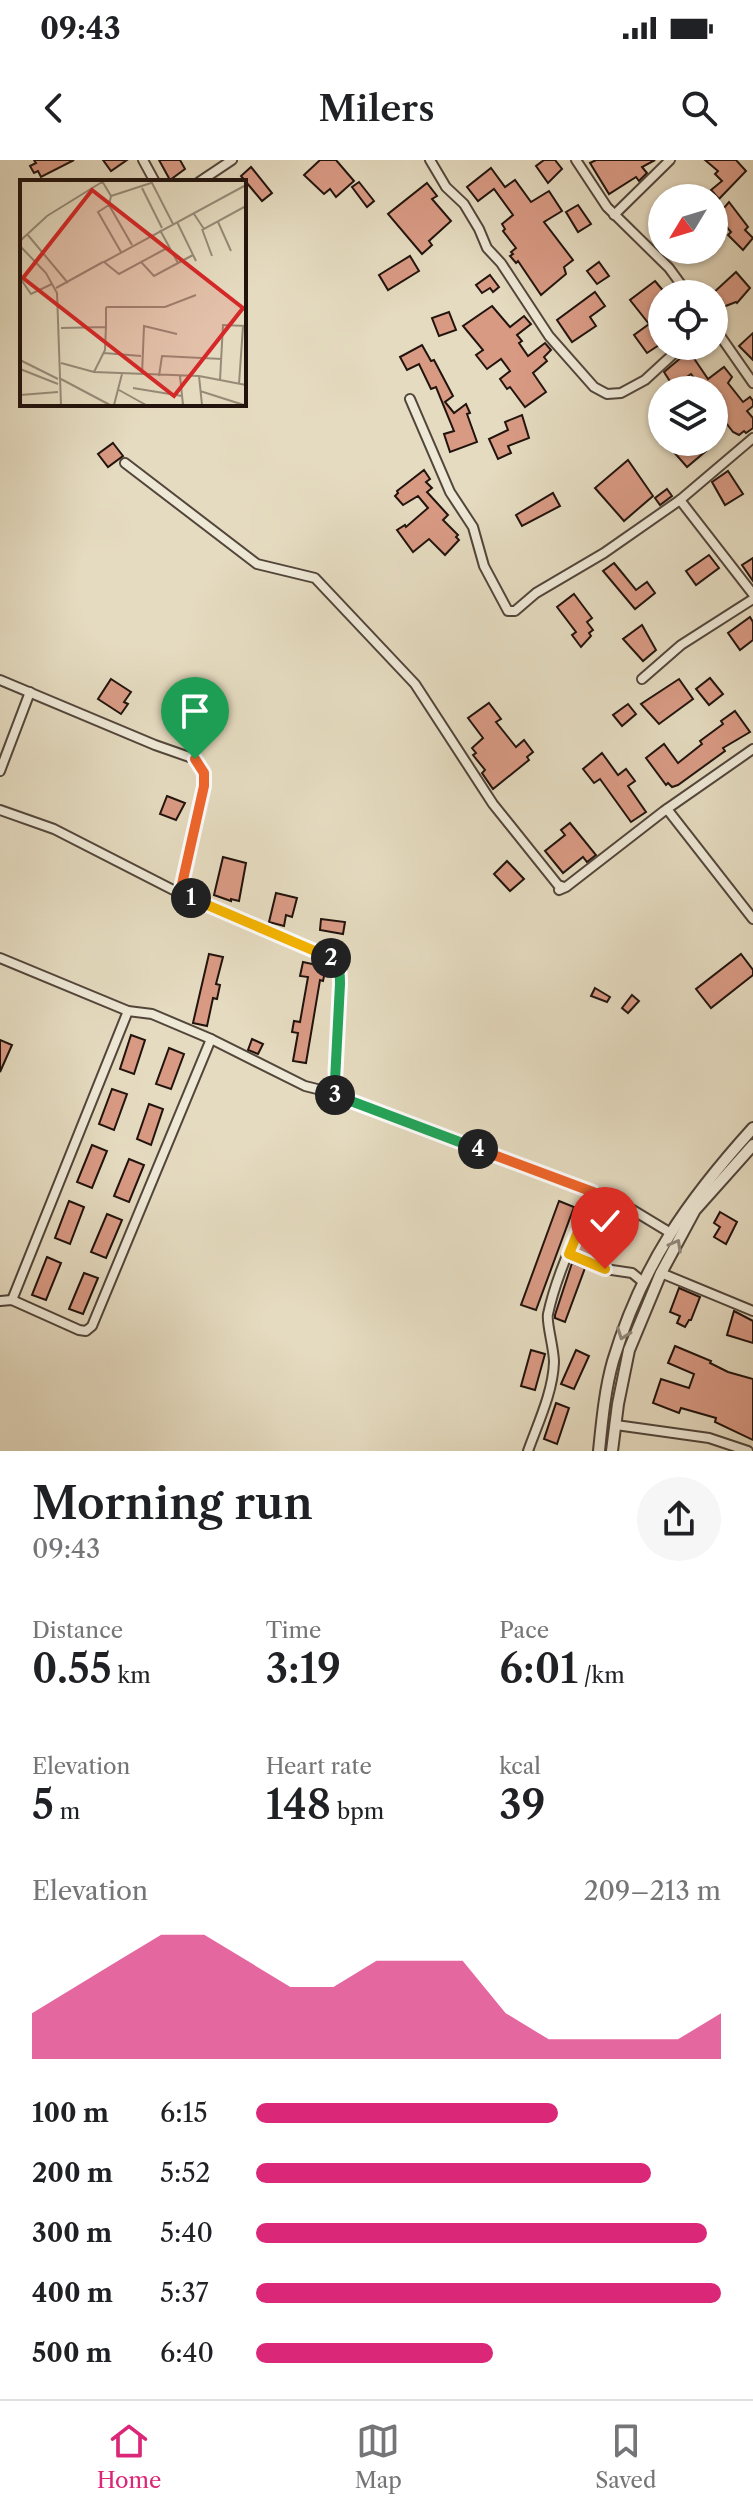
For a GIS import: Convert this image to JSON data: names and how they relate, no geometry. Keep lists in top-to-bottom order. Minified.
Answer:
{"north":"bottom left","page":{"status":"09:43","header":"Milers","pins":["1","2","3","4"],"heading":["Morning run","09:43"],"stats":[["Distance","0.55 km"],["Time","3:19"],["Pace","6:01 /km"],["Elevation","5 m"],["Heart rate","148 bpm"],["kcal","39"]],"chart":["Elevation","209–213 m"],"list":[{"name":"100 m","note":"6:15"},{"name":"200 m","note":"5:52"},{"name":"300 m","note":"5:40"},{"name":"400 m","note":"5:37"},{"name":"500 m","note":"6:40"}],"tabs":["Home","Map","Saved"]}}
